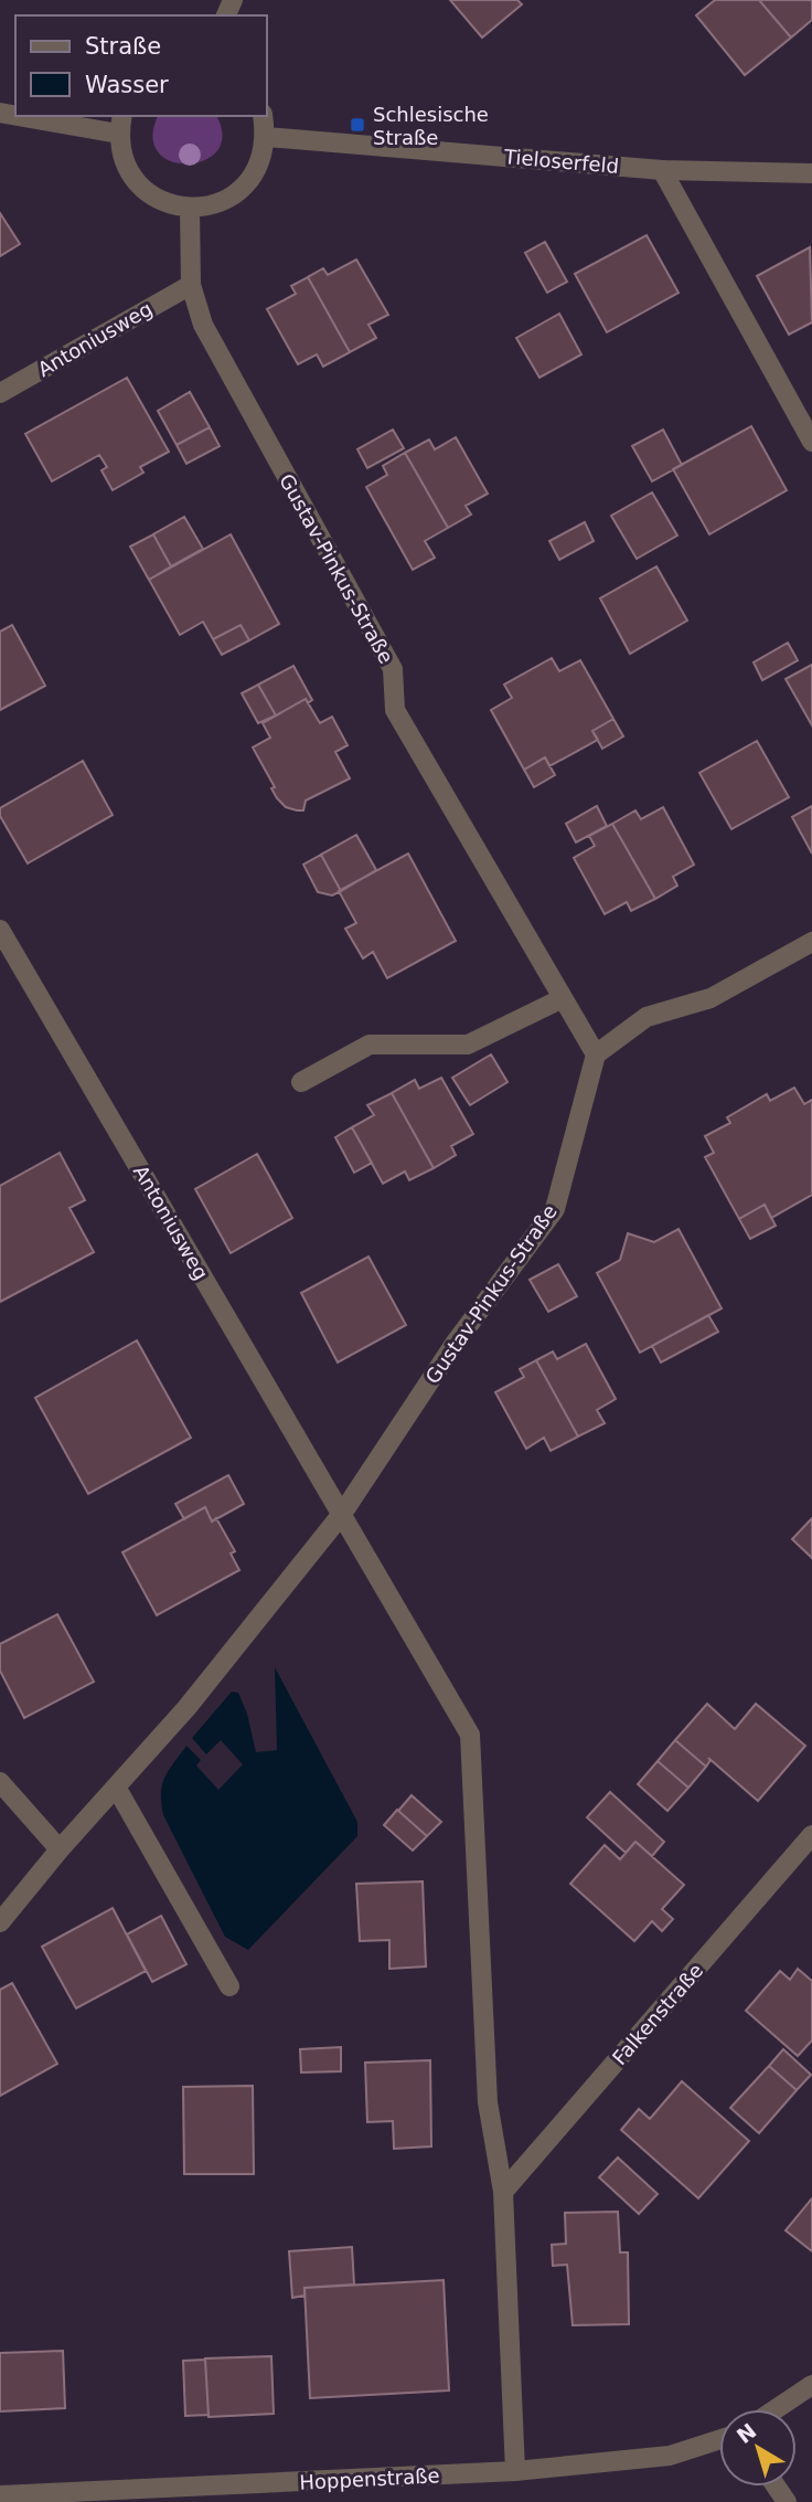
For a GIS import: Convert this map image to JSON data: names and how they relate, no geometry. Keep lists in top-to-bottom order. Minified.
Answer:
{"streets":{"street":["Tieloserfeld","Antoniusweg","Gustav-Pinkus-Straße","Falkenstraße","Hoppenstraße"]},"crossings":[["Antoniusweg","Gustav-Pinkus-Straße"]],"places":{"transit":["Schlesische Straße"]},"legend":["Straße","Wasser"],"north":"top left"}
